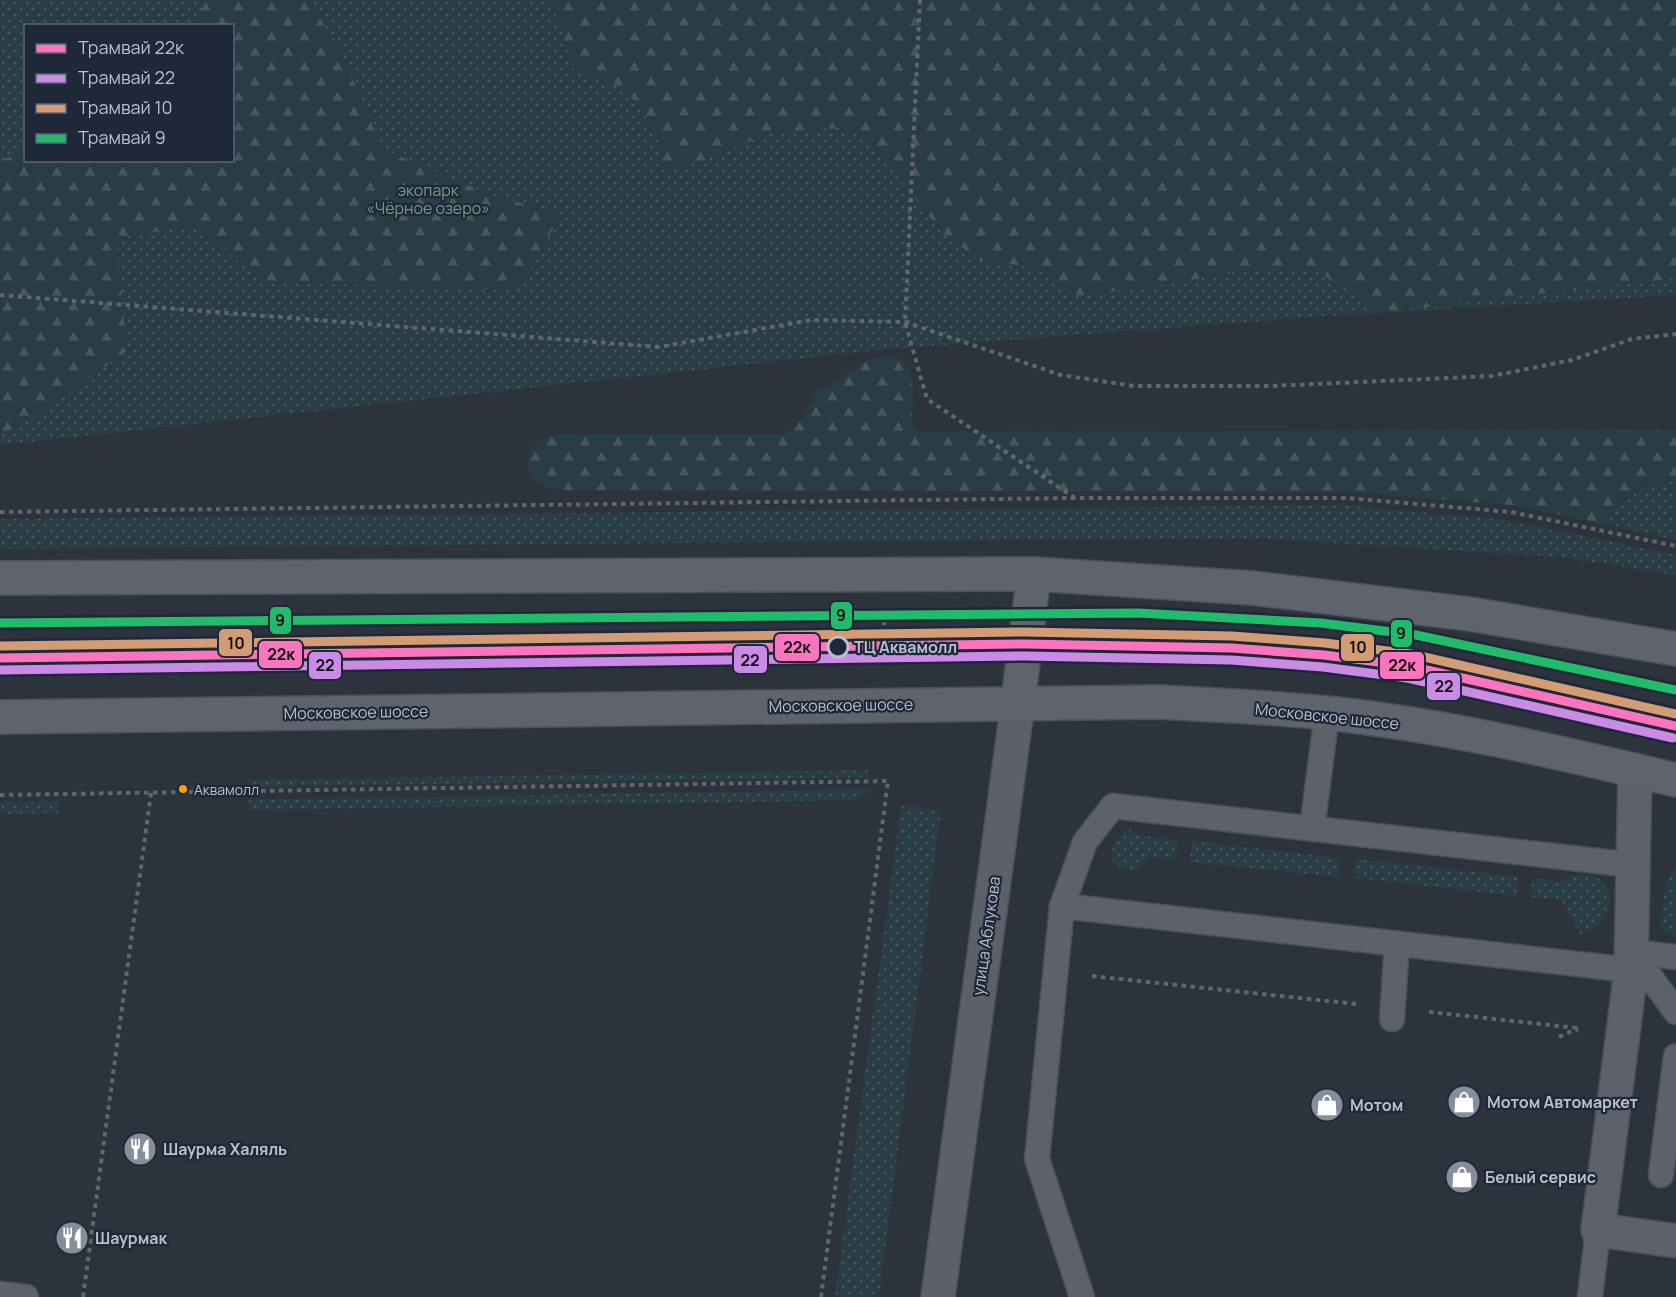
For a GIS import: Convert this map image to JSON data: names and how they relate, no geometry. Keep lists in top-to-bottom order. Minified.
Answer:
{"streets":{"main road":["Московское шоссе","улица Аблукова"]},"crossings":[["Московское шоссе","улица Аблукова"]],"parks":["экопарк «Чёрное озеро»"],"places":{"other":["ТЦ Аквамолл","Аквамолл"],"shop":["Мотом Автомаркет","Мотом","Белый сервис"],"restaurant":["Шаурма Халяль","Шаурмак"]},"lines":["tram line 9","tram line 10","tram line 22к","tram line 22"],"legend":["Трамвай 22к","Трамвай 22","Трамвай 10","Трамвай 9"]}
